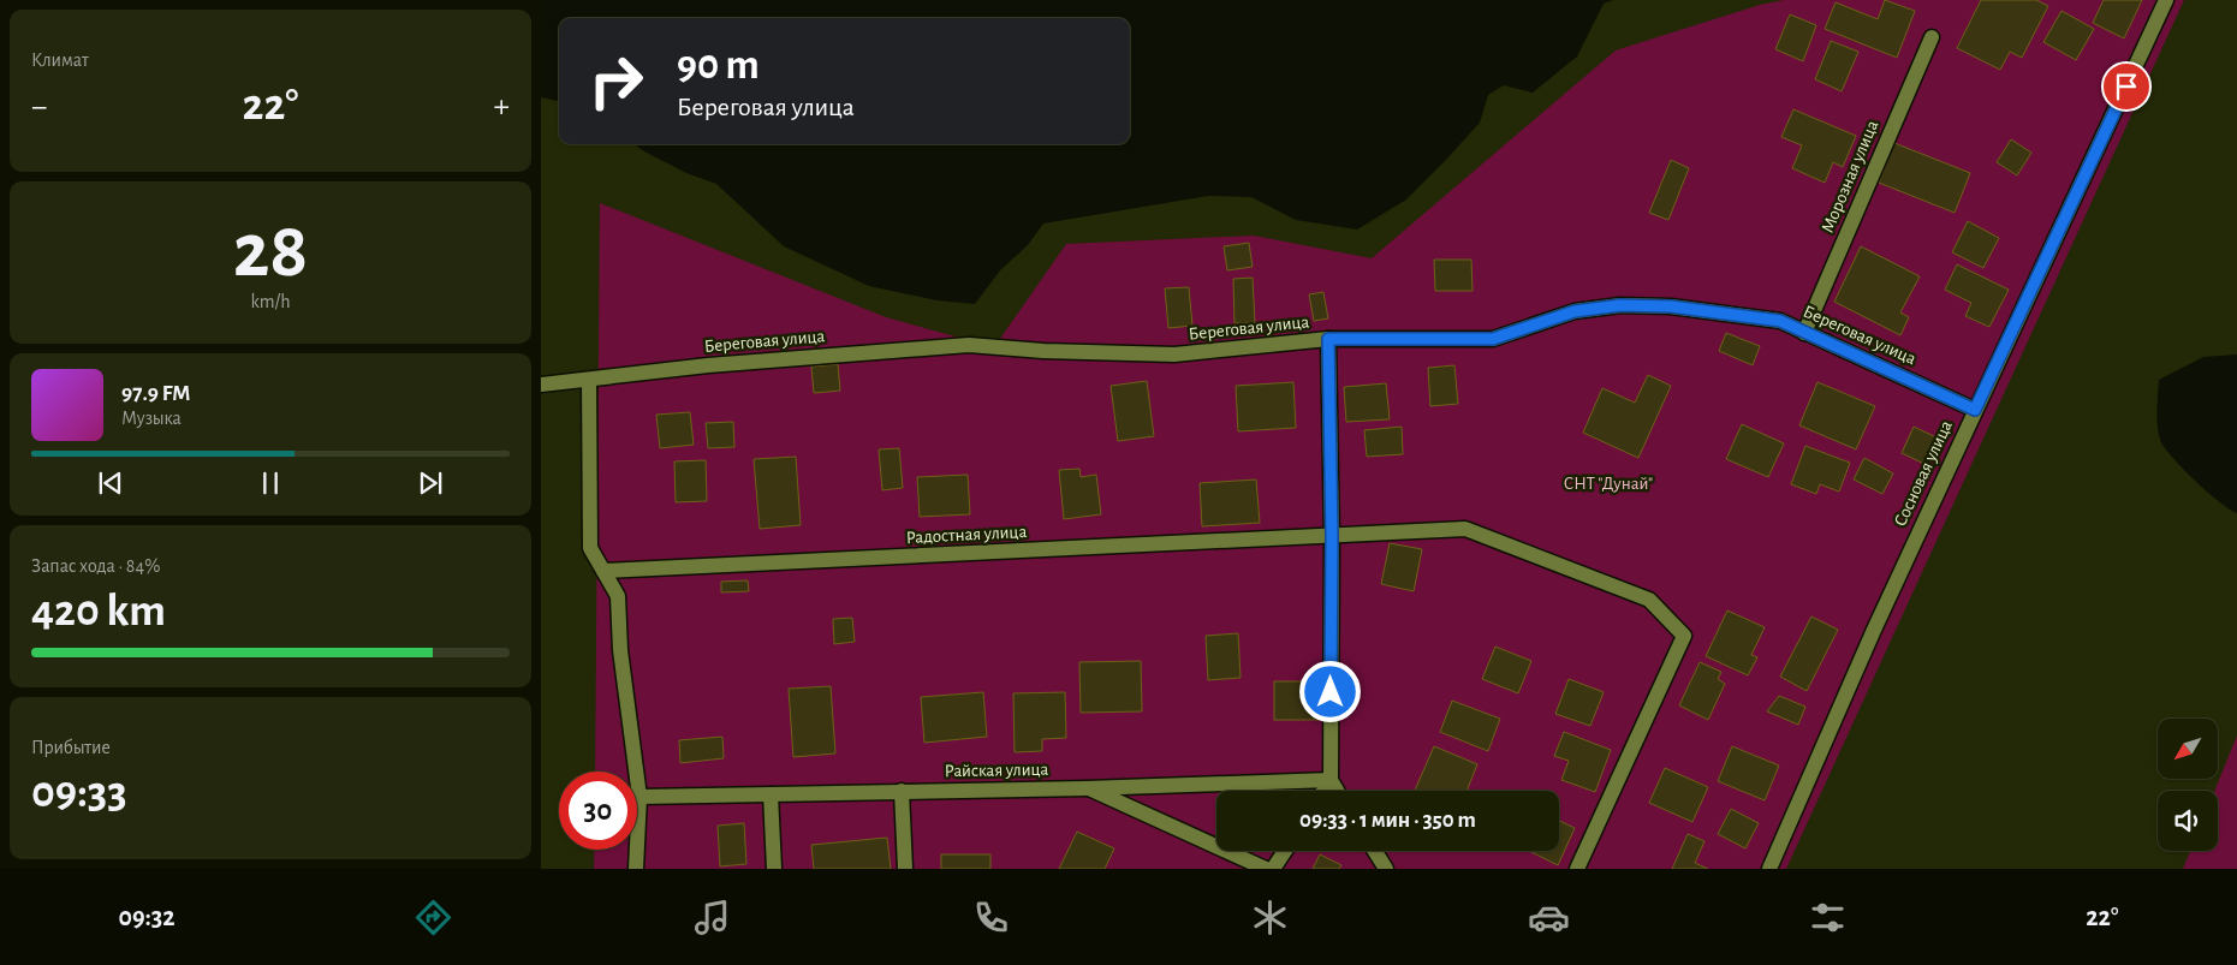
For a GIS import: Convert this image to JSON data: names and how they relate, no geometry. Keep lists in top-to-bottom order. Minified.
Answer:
{"streets":{"street":["Морозная улица","Береговая улица","Сосновая улица","Радостная улица","Райская улица"]},"crossings":[["Морозная улица","Береговая улица"],["Береговая улица","Сосновая улица"]],"parks":["СНТ \"Дунай\""],"north":"bottom left","page":{"tile":["Климат",["28","km/h"],["Запас хода · 84%","420 km"],["Прибытие","09:33"]],"turn":["90 m","Береговая улица"],"heat":["−","22°","+"],"song":["97.9 FM","Музыка"],"limit":"30","trip":"09:33 · 1 мин · 350 m","tabs":["09:32","22°"]}}
